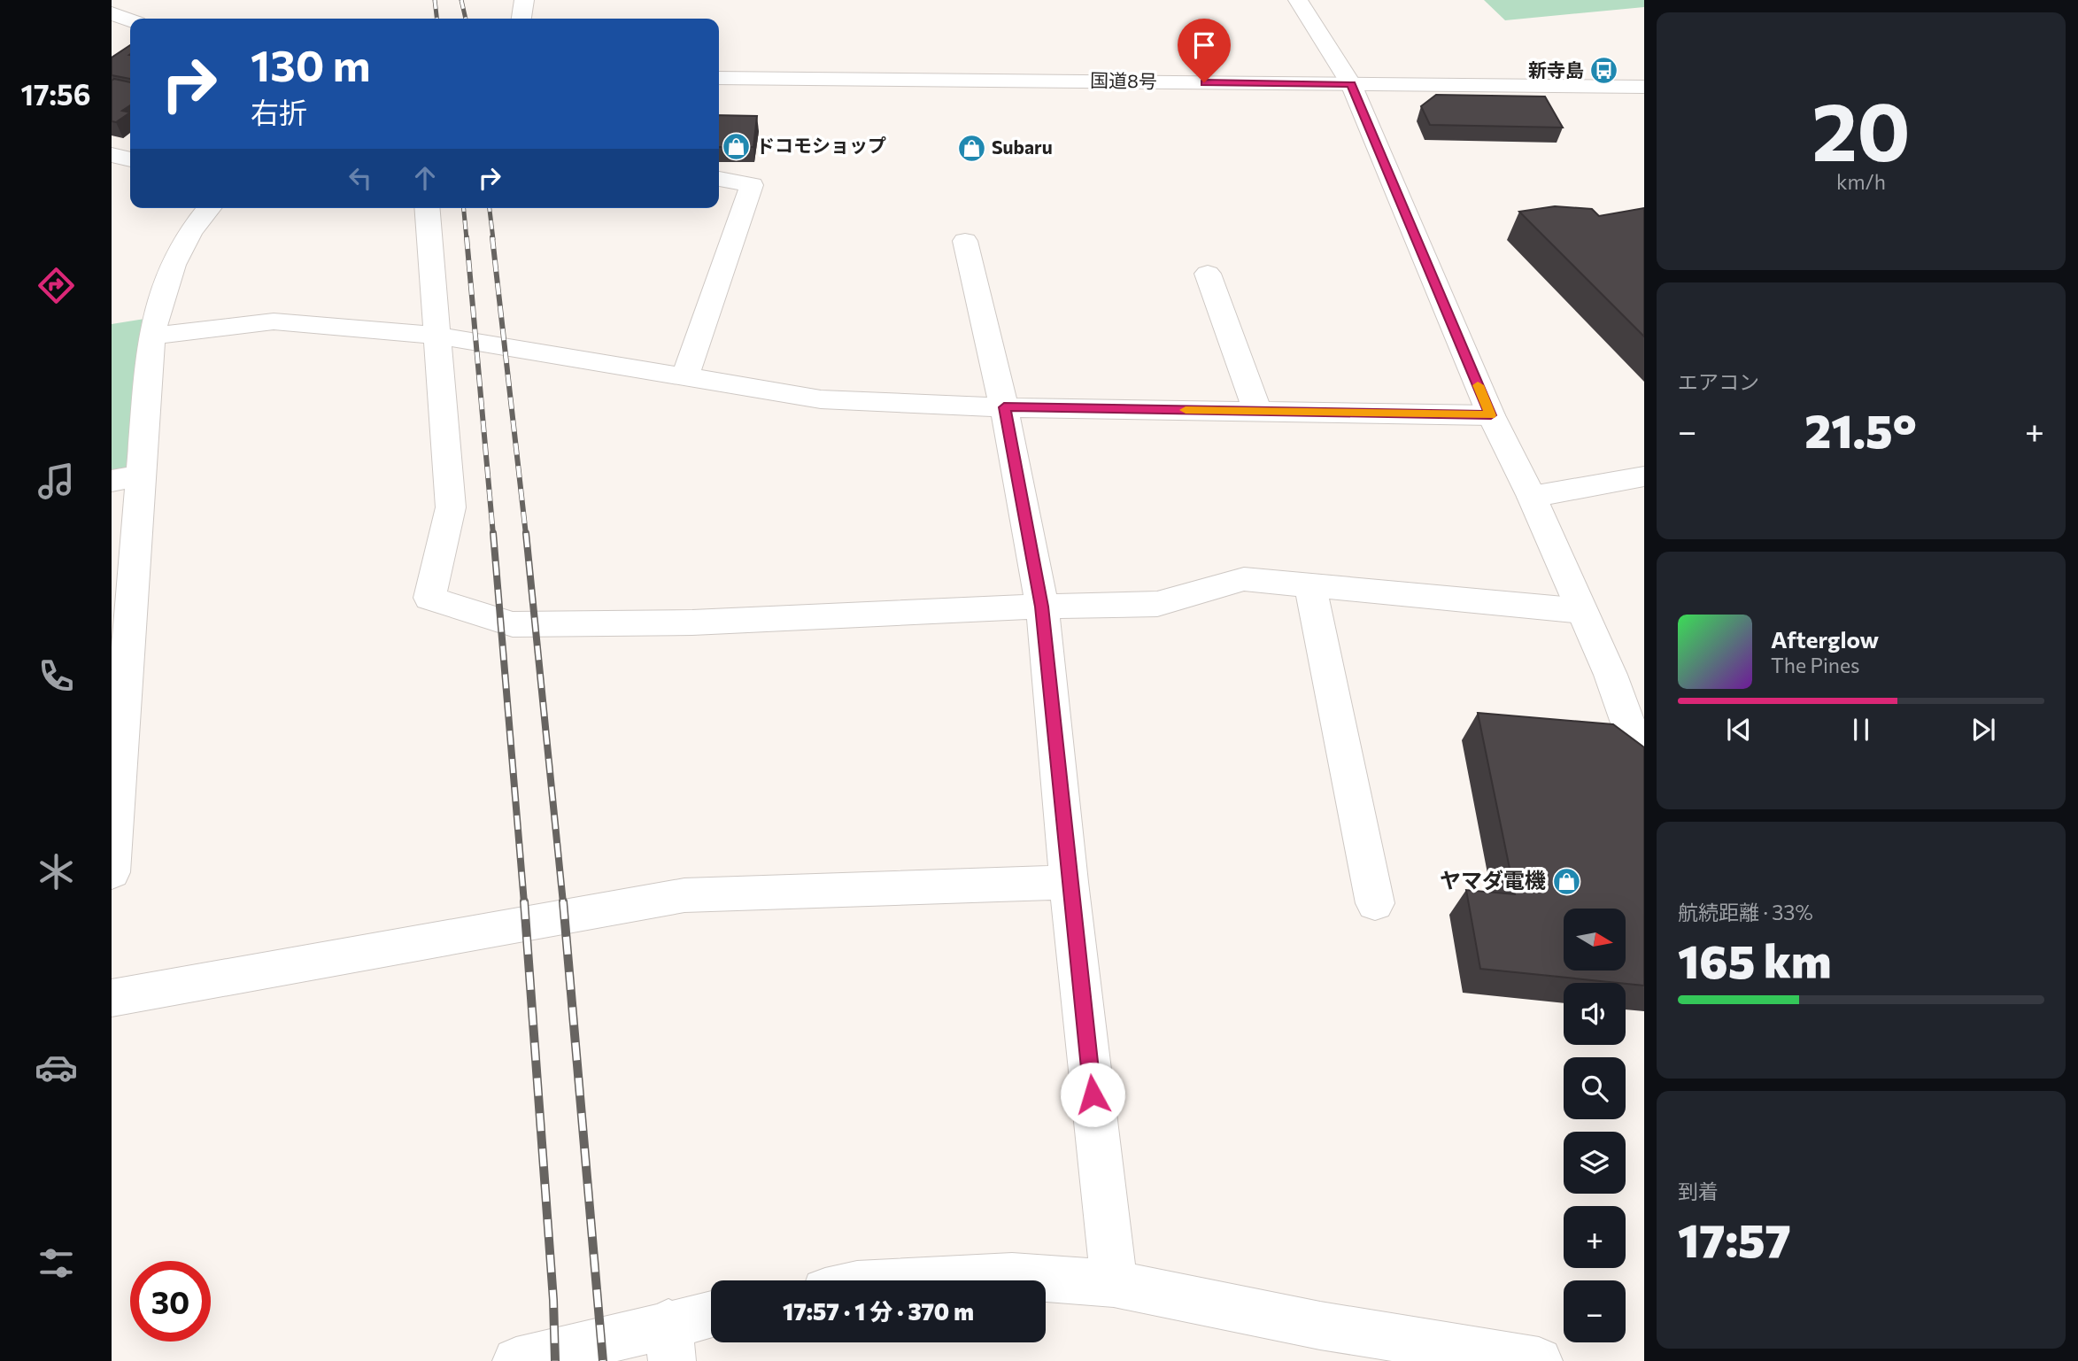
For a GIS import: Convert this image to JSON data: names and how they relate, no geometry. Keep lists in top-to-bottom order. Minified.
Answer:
{"streets":{"main road":["国道8号"]},"places":{"bus stop":["新寺島"],"shop":["ドコモショップ","Subaru","ヤマダ電機"]},"north":"right","page":{"tabs":"17:56","tile":[["20","km/h"],"エアコン",["航続距離 · 33%","165 km"],["到着","17:57"]],"turn":["130 m","右折"],"heat":["−","21.5°","+"],"song":["Afterglow","The Pines"],"map_buttons":["+","−"],"limit":"30","trip":"17:57 · 1 分 · 370 m"}}
